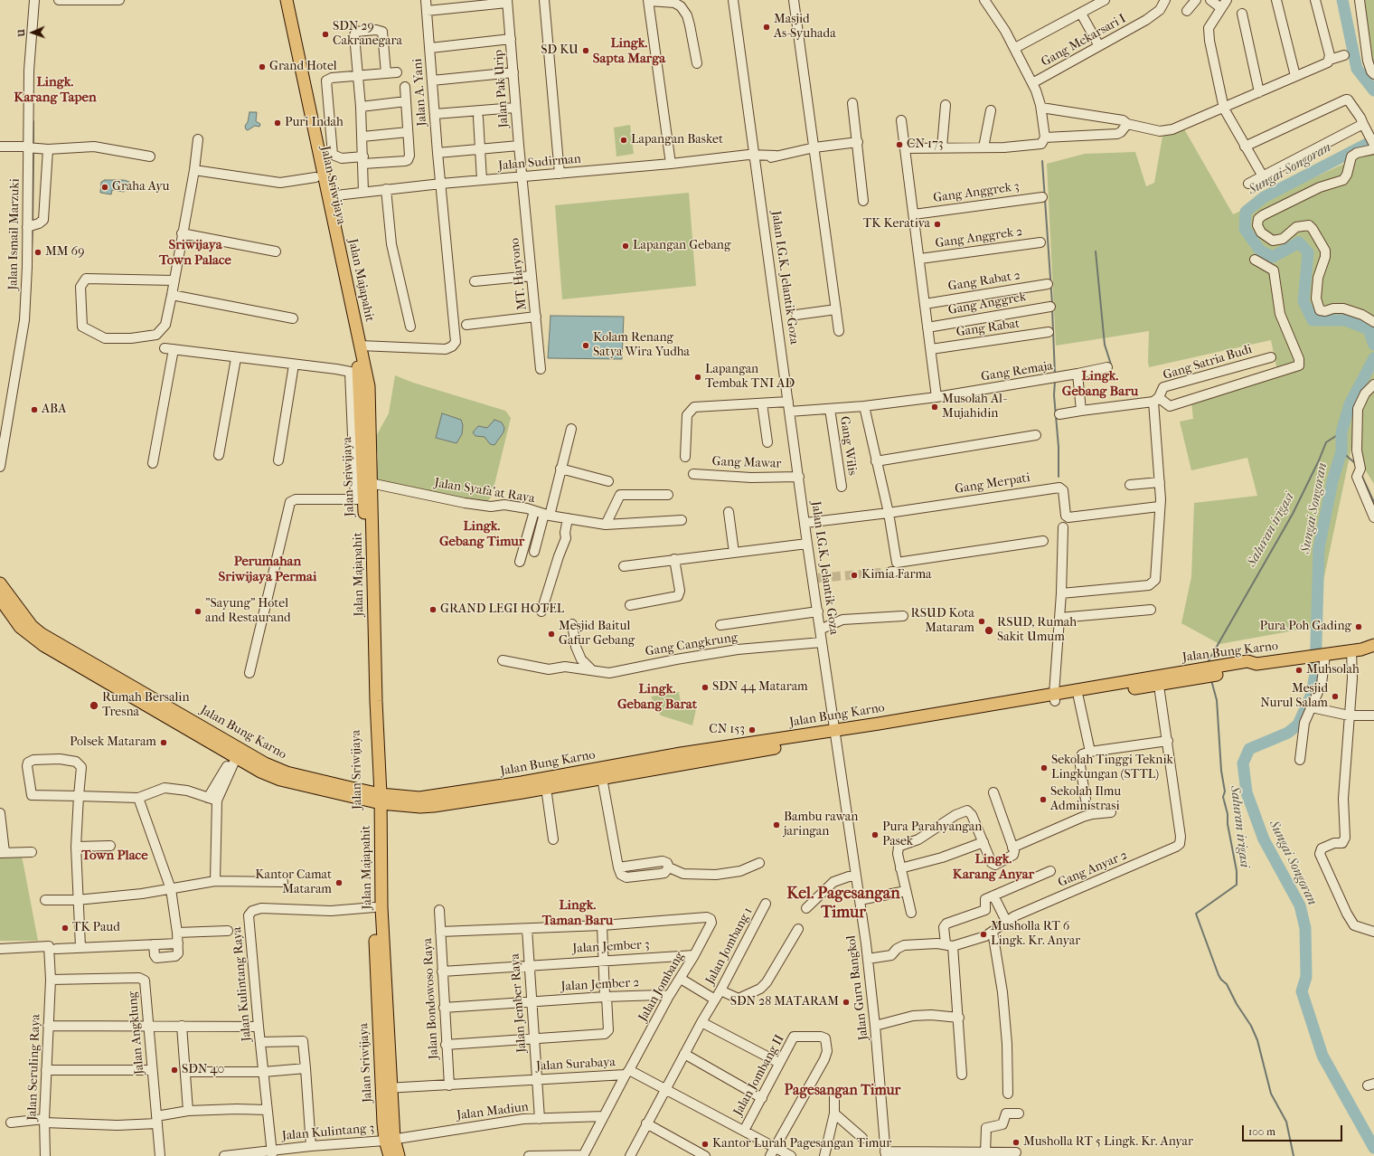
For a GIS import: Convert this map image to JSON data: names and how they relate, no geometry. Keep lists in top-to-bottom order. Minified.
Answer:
{"streets":{"main road":["Jalan Sriwijaya","Jalan Majapahit","Jalan Bung Karno"],"street":["Gang Mekarsari I","Jalan Pak Urip","Jalan A. Yani","Jalan Sudirman","Gang Anggrek 3","Jalan Ismail Marzuki","Gang Anggrek 2","MT. Haryono","Jalan I.G.K. Jelantik Goza","Gang Rabat 2","Gang Anggrek","Gang Rabat","Gang Satria Budi","Gang Remaja","Gang Wilis","Gang Mawar","Gang Merpati","Jalan Syafa'at Raya","Gang Cangkrung","Gang Anyar 2","Jalan Jombang 1","Jalan Jember 3","Jalan Kulintang Raya","Jalan Jember 2","Jalan Jombang","Jalan Guru Bangkol","Jalan Bondowoso Raya","Jalan Jember Raya","Jalan Angklung","Jalan Surabaya","Jalan Seruling Raya","Jalan Jombang II","Jalan Madiun","Jalan Kulintang 3"]},"crossings":[["Jalan Pak Urip","Jalan Sudirman"],["Jalan Pak Urip","MT. Haryono"],["Jalan A. Yani","Jalan Sudirman"],["Jalan A. Yani","Jalan Majapahit"],["Jalan Sudirman","MT. Haryono"],["Jalan Sudirman","Jalan I.G.K. Jelantik Goza"],["Jalan Sudirman","Jalan Majapahit"],["Jalan Sriwijaya","Jalan Majapahit"],["Jalan Sriwijaya","Jalan Syafa'at Raya"],["Jalan Sriwijaya","Jalan Kulintang Raya"],["Jalan Sriwijaya","Jalan Surabaya"],["Jalan Sriwijaya","Jalan Madiun"],["Jalan Sriwijaya","Jalan Kulintang 3"],["Jalan I.G.K. Jelantik Goza","Gang Remaja"],["Jalan I.G.K. Jelantik Goza","Gang Mawar"],["Jalan I.G.K. Jelantik Goza","Gang Merpati"],["Jalan I.G.K. Jelantik Goza","Gang Cangkrung"],["Jalan I.G.K. Jelantik Goza","Jalan Guru Bangkol"],["Jalan Majapahit","Jalan Syafa'at Raya"],["Gang Remaja","Gang Wilis"],["Jalan Bung Karno","Gang Anyar 2"],["Gang Anyar 2","Jalan Guru Bangkol"],["Jalan Jombang 1","Jalan Jombang"],["Jalan Jombang 1","Jalan Surabaya"],["Jalan Jember 3","Jalan Jombang"],["Jalan Jember 3","Jalan Bondowoso Raya"],["Jalan Jember 3","Jalan Jember Raya"],["Jalan Kulintang Raya","Jalan Kulintang 3"],["Jalan Jember 2","Jalan Jombang"],["Jalan Jember 2","Jalan Bondowoso Raya"],["Jalan Jember 2","Jalan Jember Raya"],["Jalan Jombang","Jalan Surabaya"],["Jalan Jombang","Jalan Madiun"],["Jalan Bondowoso Raya","Jalan Surabaya"],["Jalan Jember Raya","Jalan Surabaya"],["Jalan Jember Raya","Jalan Madiun"],["Jalan Angklung","Jalan Seruling Raya"],["Jalan Surabaya","Jalan Jombang II"],["Jalan Madiun","Jalan Kulintang 3"]],"districts":["Lingk. Sapta Marga","Lingk. Karang Tapen","Sriwijaya Town Palace","Lingk. Gebang Baru","Lingk. Gebang Timur","Perumahan Sriwijaya Permai","Lingk. Gebang Barat","Town Place","Lingk. Karang Anyar","Kel. Pagesangan Timur","Lingk. Taman Baru","Pagesangan Timur"],"water":["Sungai Songoran","Saluran irigasi"],"places":["Masjid As-Syuhada","SDN 29 Cakranegara","SD KU","Grand Hotel","Puri Indah","Lapangan Basket","CN 173","Graha Ayu","TK Kerativa","Lapangan Gebang","MM 69","Kolam Renang Satya Wira Yudha","Lapangan Tembak TNI AD","Musolah Al- Mujahidin","ABA","Kimia Farma","GRAND LEGI HOTEL","\"Sayung\" Hotel and Restaurand","RSUD Kota Mataram","Pura Poh Gading","RSUD, Rumah Sakit Umum","Mesjid Baitul Gafur Gebang","Muhsolah","SDN 44 Mataram","Mesjid Nurul Salam","Rumah Bersalin Tresna","CN 153","Polsek Mataram","Sekolah Tinggi Teknik Lingkungan (STTL)","Sekolah Ilmu Administrasi","Bambu rawan jaringan","Pura Parahyangan Pasek","Kantor Camat Mataram","TK Paud","Musholla RT 6 Lingk. Kr. Anyar","SDN 28 MATARAM","SDN 40","Musholla RT 5 Lingk. Kr. Anyar","Kantor Lurah Pagesangan Timur"],"scale_bar":"100 m","north":"left"}
